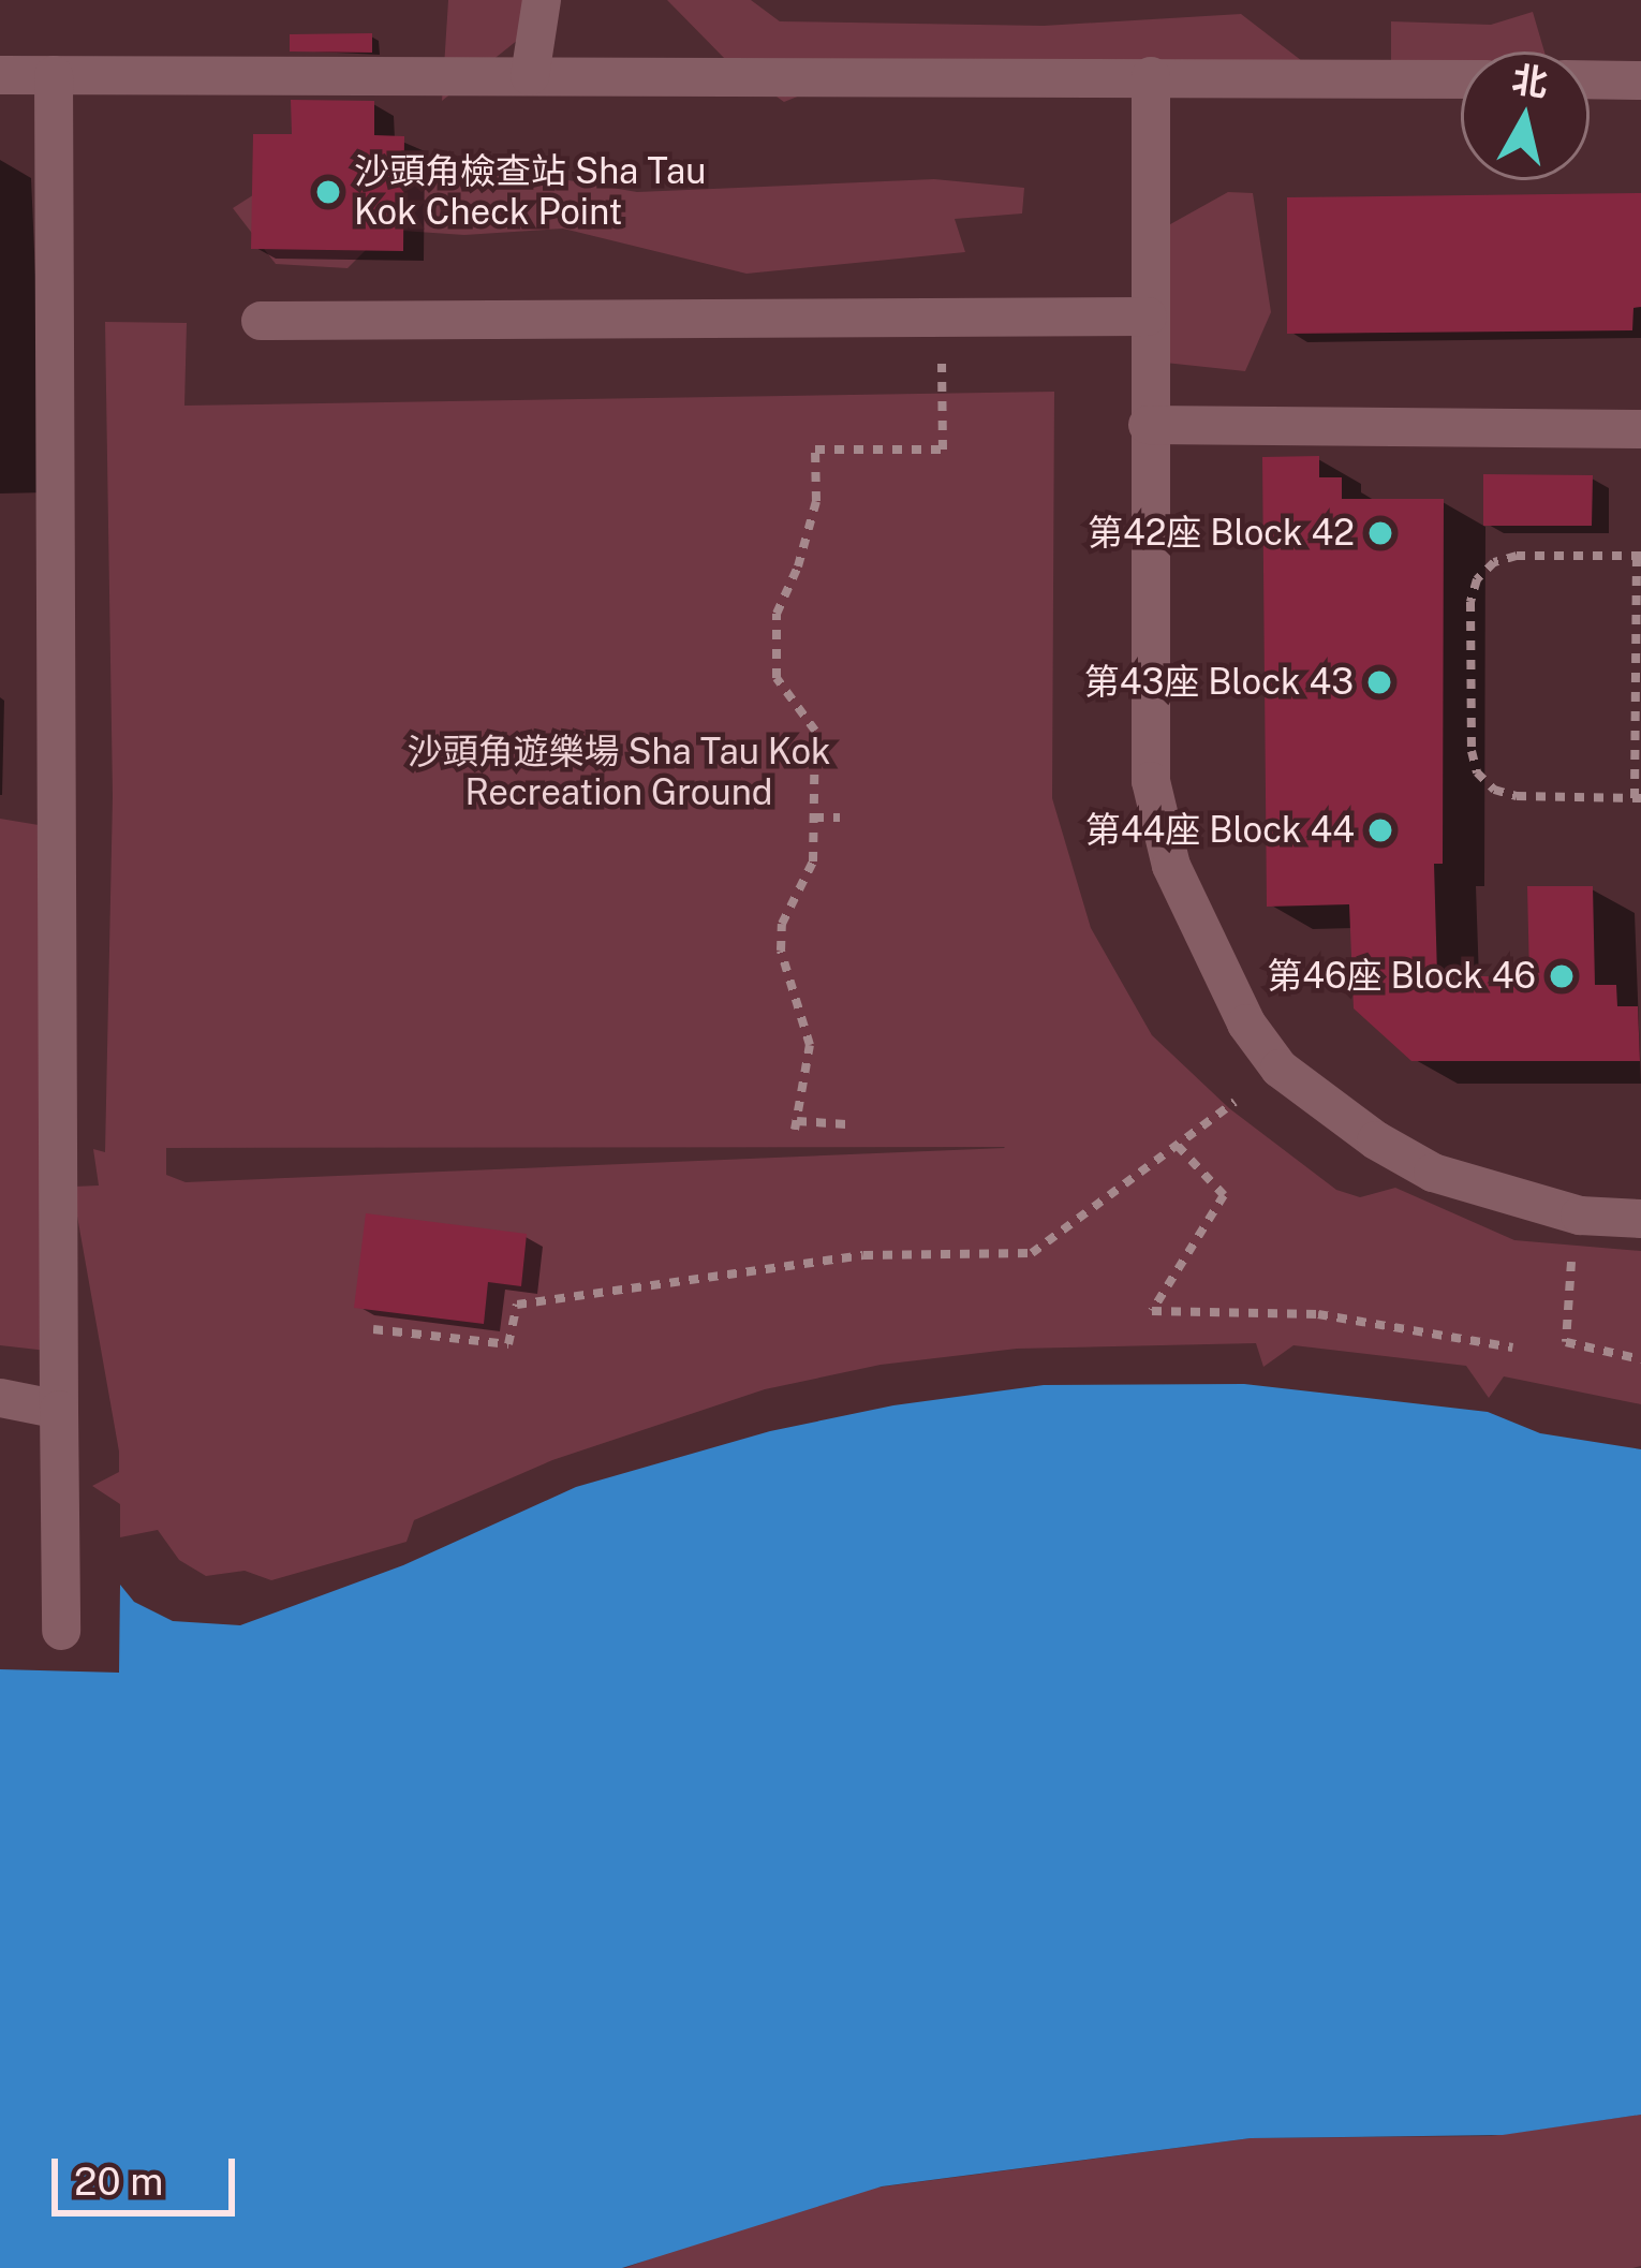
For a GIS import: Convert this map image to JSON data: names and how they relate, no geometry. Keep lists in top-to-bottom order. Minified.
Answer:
{"parks":["沙頭角遊樂場 Sha Tau Kok Recreation Ground"],"places":["沙頭角檢查站 Sha Tau Kok Check Point","第42座 Block 42","第43座 Block 43","第44座 Block 44","第46座 Block 46"],"scale_bar":"20 m","north":"top"}
